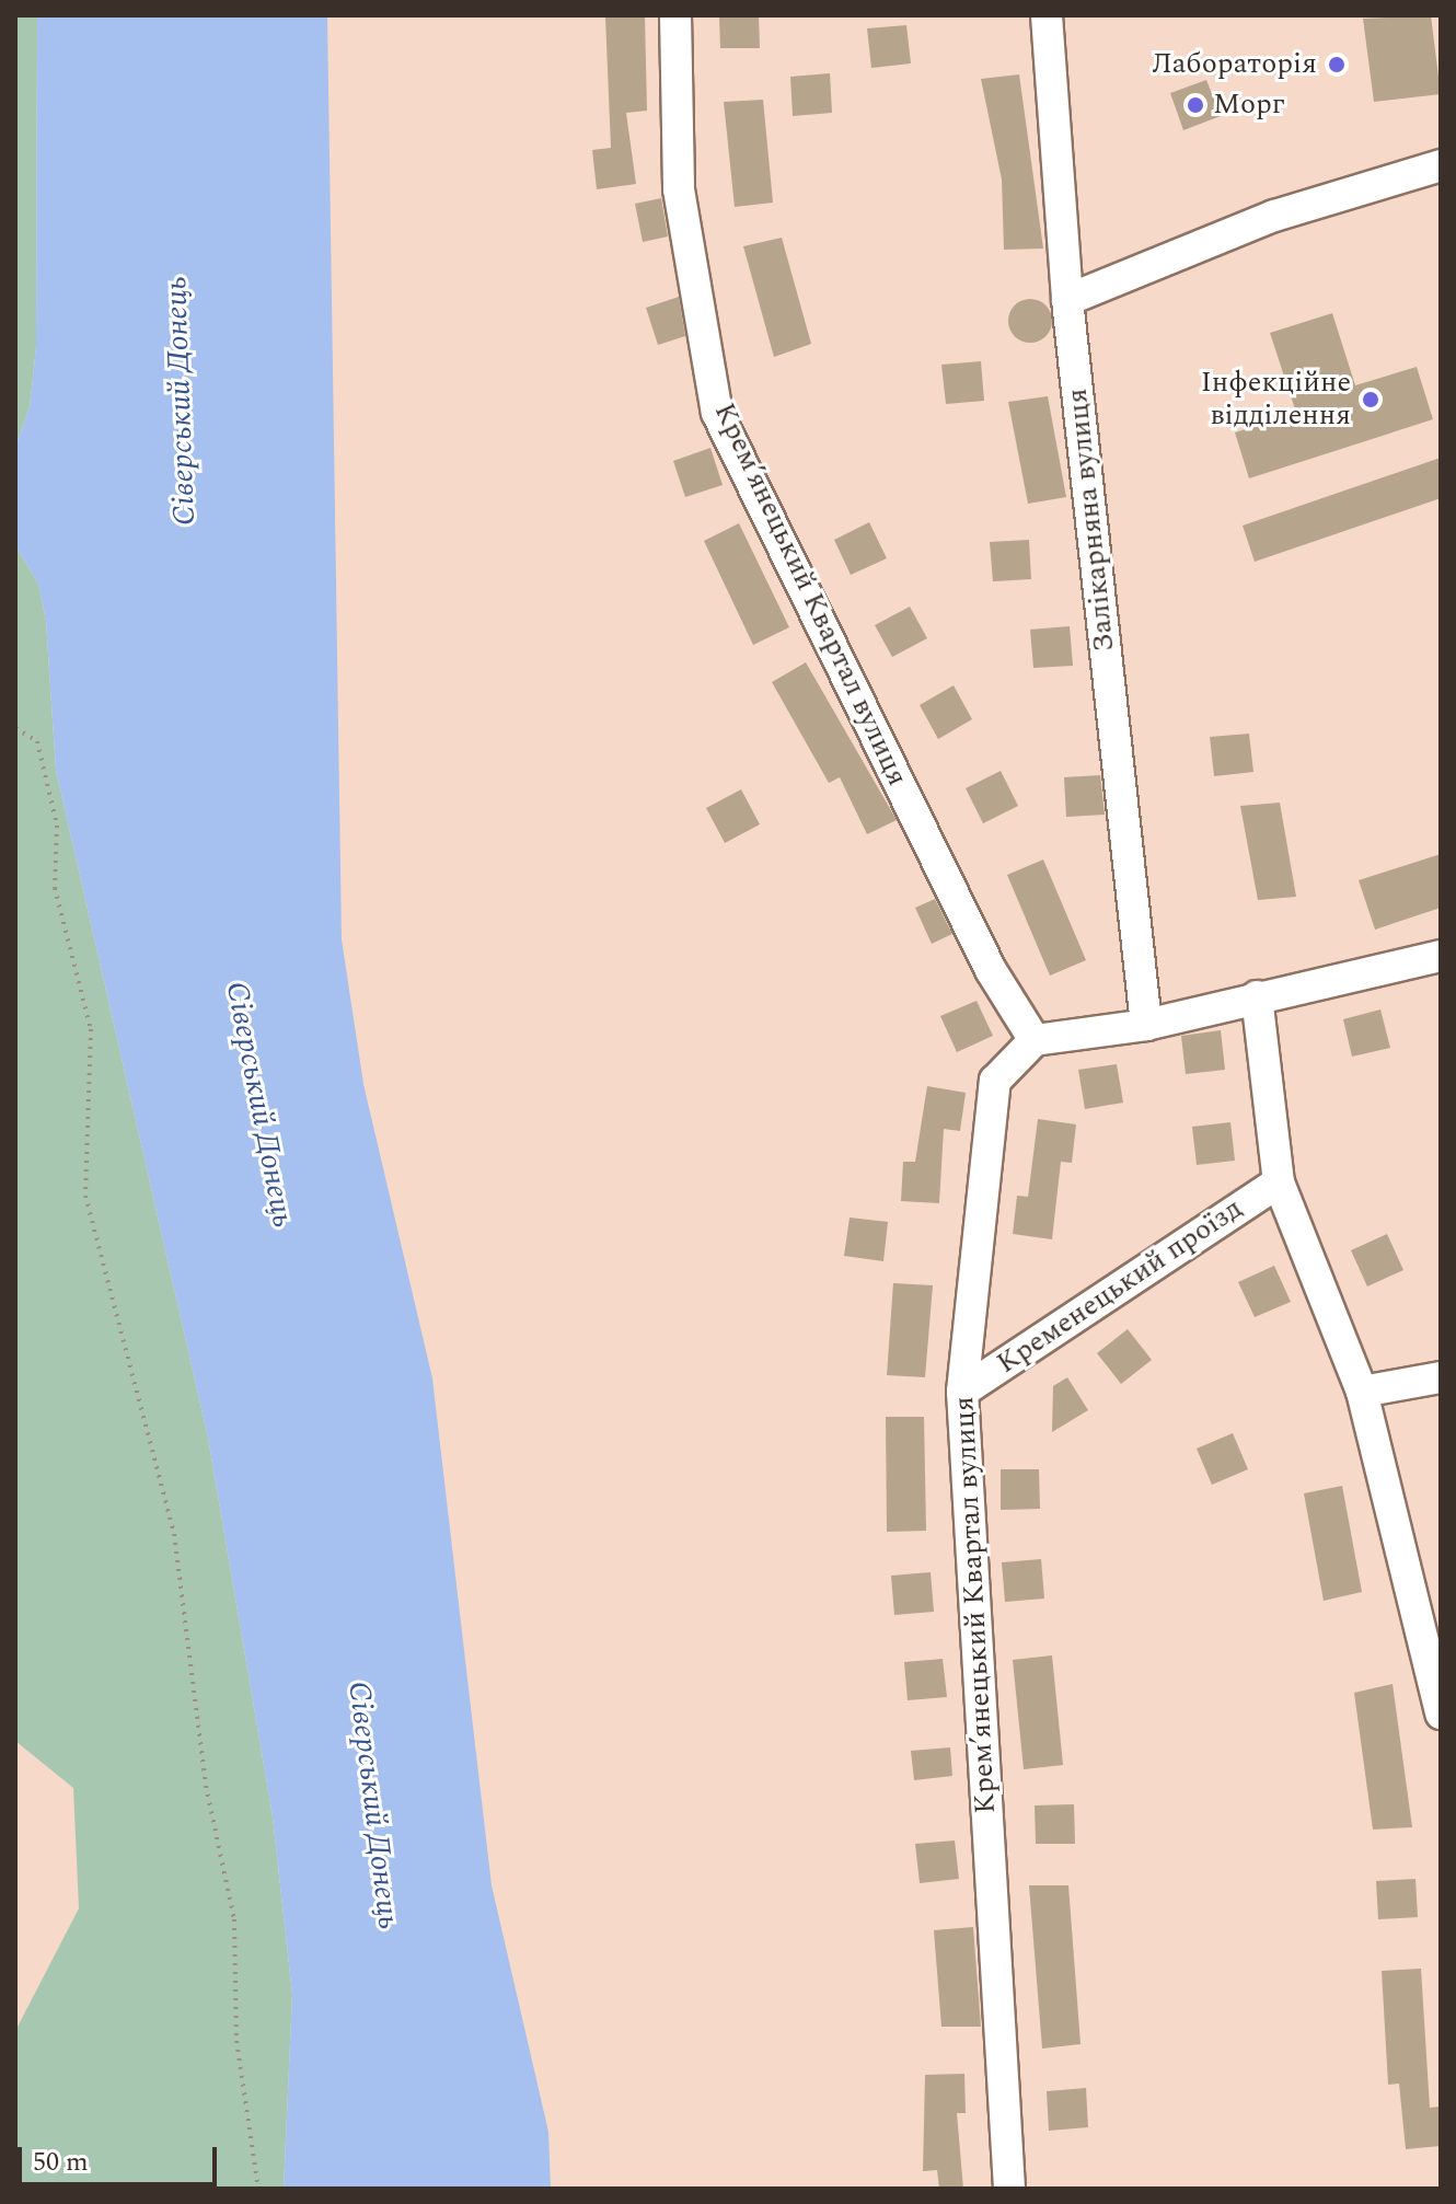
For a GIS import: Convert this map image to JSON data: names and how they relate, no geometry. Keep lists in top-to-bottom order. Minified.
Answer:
{"streets":{"street":["Залікарняна вулиця","Крем’янецький Квартал вулиця","Кременецький проїзд"]},"crossings":[["Крем’янецький Квартал вулиця","Кременецький проїзд"]],"water":["Сіверський Донець"],"places":["Лабораторія","Морг","Інфекційне відділення"],"scale_bar":"50 m"}
